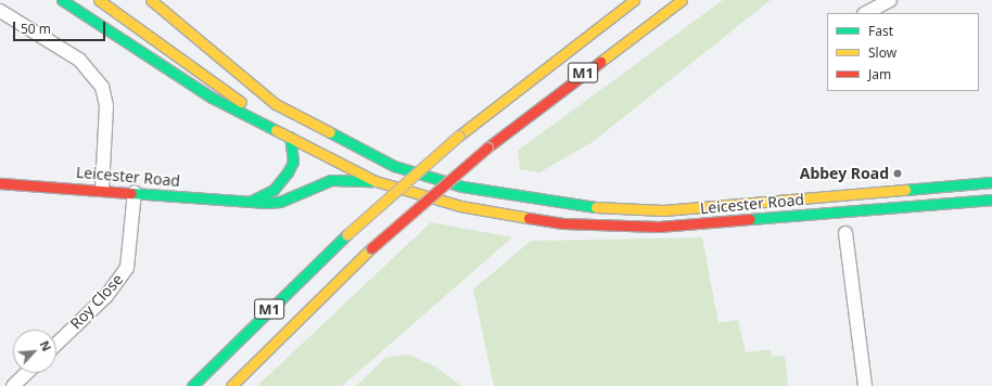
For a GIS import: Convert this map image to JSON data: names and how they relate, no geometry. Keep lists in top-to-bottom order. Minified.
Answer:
{"streets":{"main road":["M1","Leicester Road"],"street":["Roy Close"]},"crossings":[["Leicester Road","Roy Close"]],"places":["Abbey Road"],"legend":["Fast","Slow","Jam"],"scale_bar":"50 m","north":"top right"}
